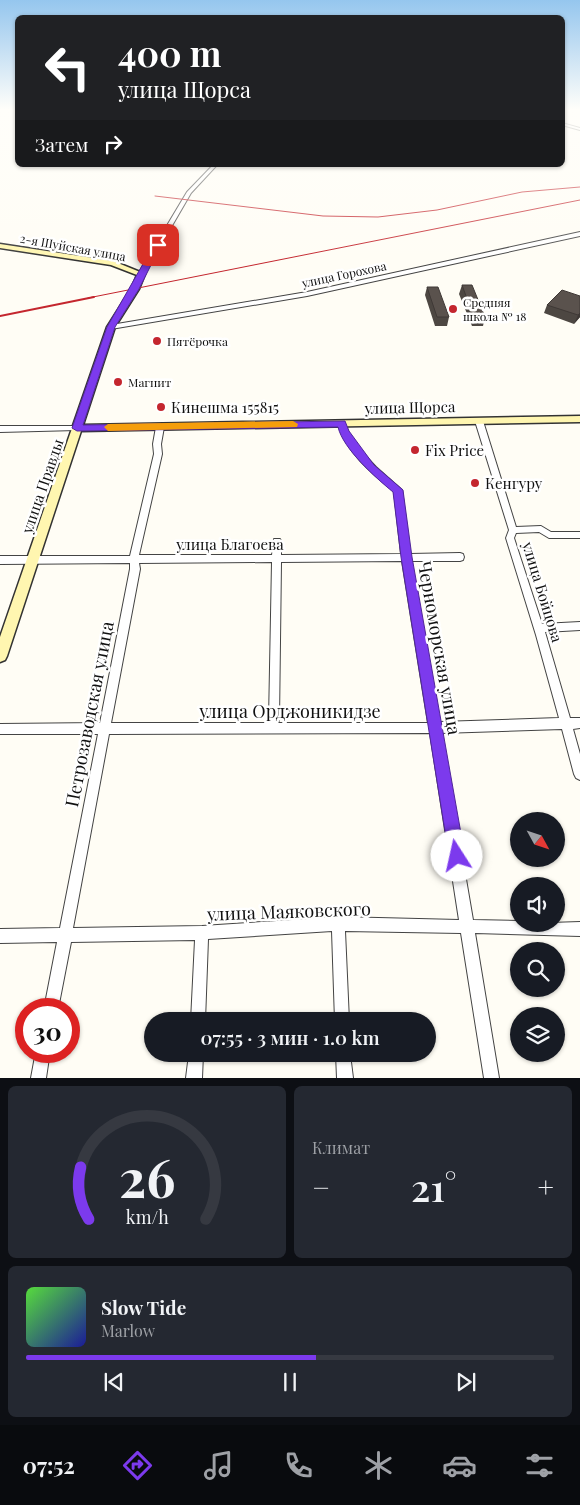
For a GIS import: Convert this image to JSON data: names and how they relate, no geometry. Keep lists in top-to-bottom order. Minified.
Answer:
{"streets":{"street":["2-я Шуйская улица","улица Горохова","улица Щорса","улица Правды","улица Благоева","улица Бойцова","Черноморская улица","улица Орджоникидзе","Петрозаводская улица","улица Маяковского"]},"crossings":[["2-я Шуйская улица","улица Правды"],["улица Горохова","улица Правды"],["улица Щорса","улица Правды"],["улица Щорса","улица Бойцова"],["улица Щорса","Черноморская улица"],["улица Щорса","Петрозаводская улица"],["улица Правды","улица Благоева"],["улица Благоева","Черноморская улица"],["улица Благоева","Петрозаводская улица"],["улица Бойцова","улица Орджоникидзе"],["Черноморская улица","улица Орджоникидзе"],["Черноморская улица","улица Маяковского"],["улица Орджоникидзе","Петрозаводская улица"],["Петрозаводская улица","улица Маяковского"]],"places":["Средняя школа № 18","Пятёрочка","Магнит","Кинешма 155815","Fix Price","Кенгуру"],"north":"bottom right","page":{"turn":["400 m","улица Щорса"],"then":"Затем","limit":"30","trip":"07:55 · 3 мин · 1.0 km","tile":"Климат","heat":["−","21°","+"],"song":["Slow Tide","Marlow"],"tabs":"07:52","gauge":["26","km/h"]}}
